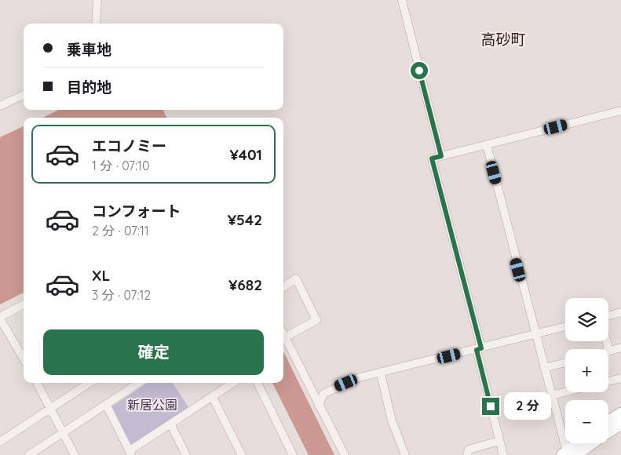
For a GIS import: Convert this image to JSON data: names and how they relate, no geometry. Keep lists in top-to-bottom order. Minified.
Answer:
{"districts":["高砂町"],"parks":["新居公園"],"page":{"banner":["乗車地","目的地"],"list":[{"name":"エコノミー","note":"1 分 · 07:10","value":"¥401"},{"name":"コンフォート","note":"2 分 · 07:11","value":"¥542"},{"name":"XL","note":"3 分 · 07:12","value":"¥682"}],"map_buttons":["+","−"],"buttons":"確定","bubble":"2 分"}}
